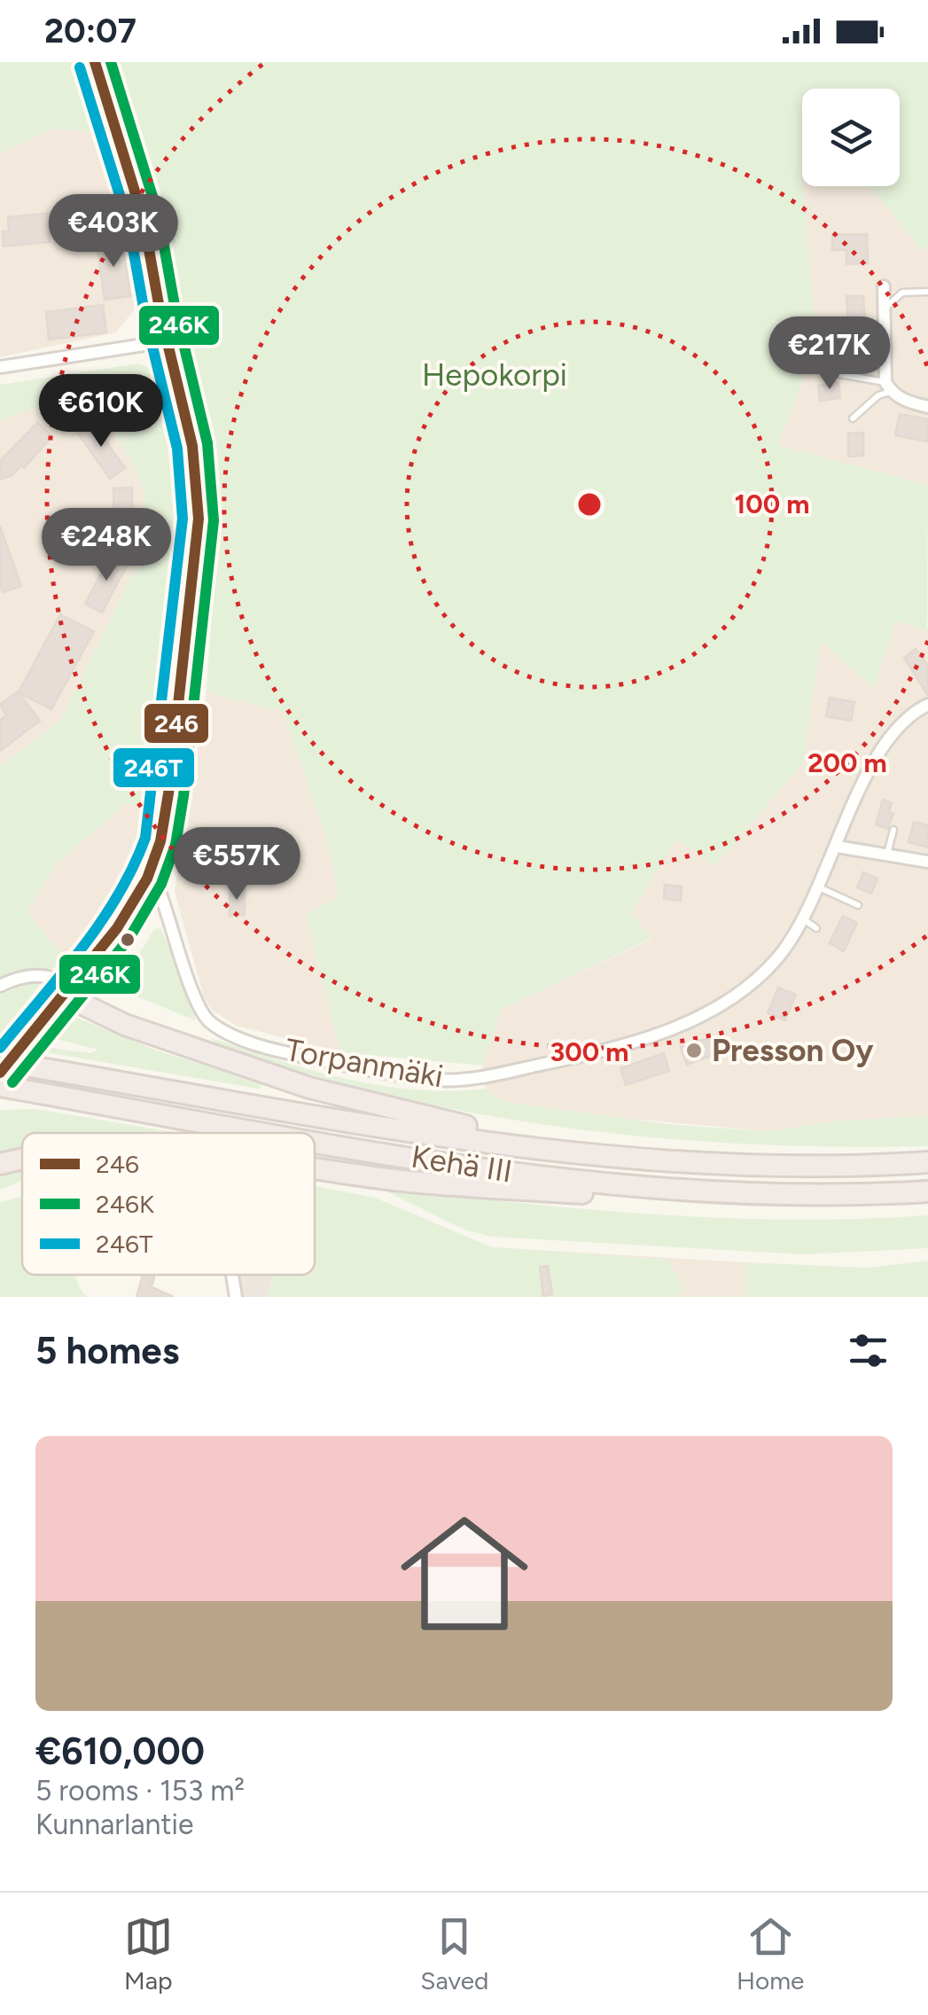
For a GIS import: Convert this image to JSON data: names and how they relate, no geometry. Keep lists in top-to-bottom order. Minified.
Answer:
{"streets":{"highway":["Kehä III"],"street":["Torpanmäki"]},"parks":["Hepokorpi"],"places":["Presson Oy"],"lines":["transit line 246","transit line 246K","transit line 246T"],"legend":["246","246K","246T"],"page":{"status":"20:07","price":["€403K","€217K","€610K","€248K","€557K"],"heading":"5 homes","list":[{"name":"€610,000","note":"5 rooms · 153 m² · Kunnarlantie"}],"tabs":["Map","Saved","Home"]},"rings":["100 m","200 m","300 m"]}
